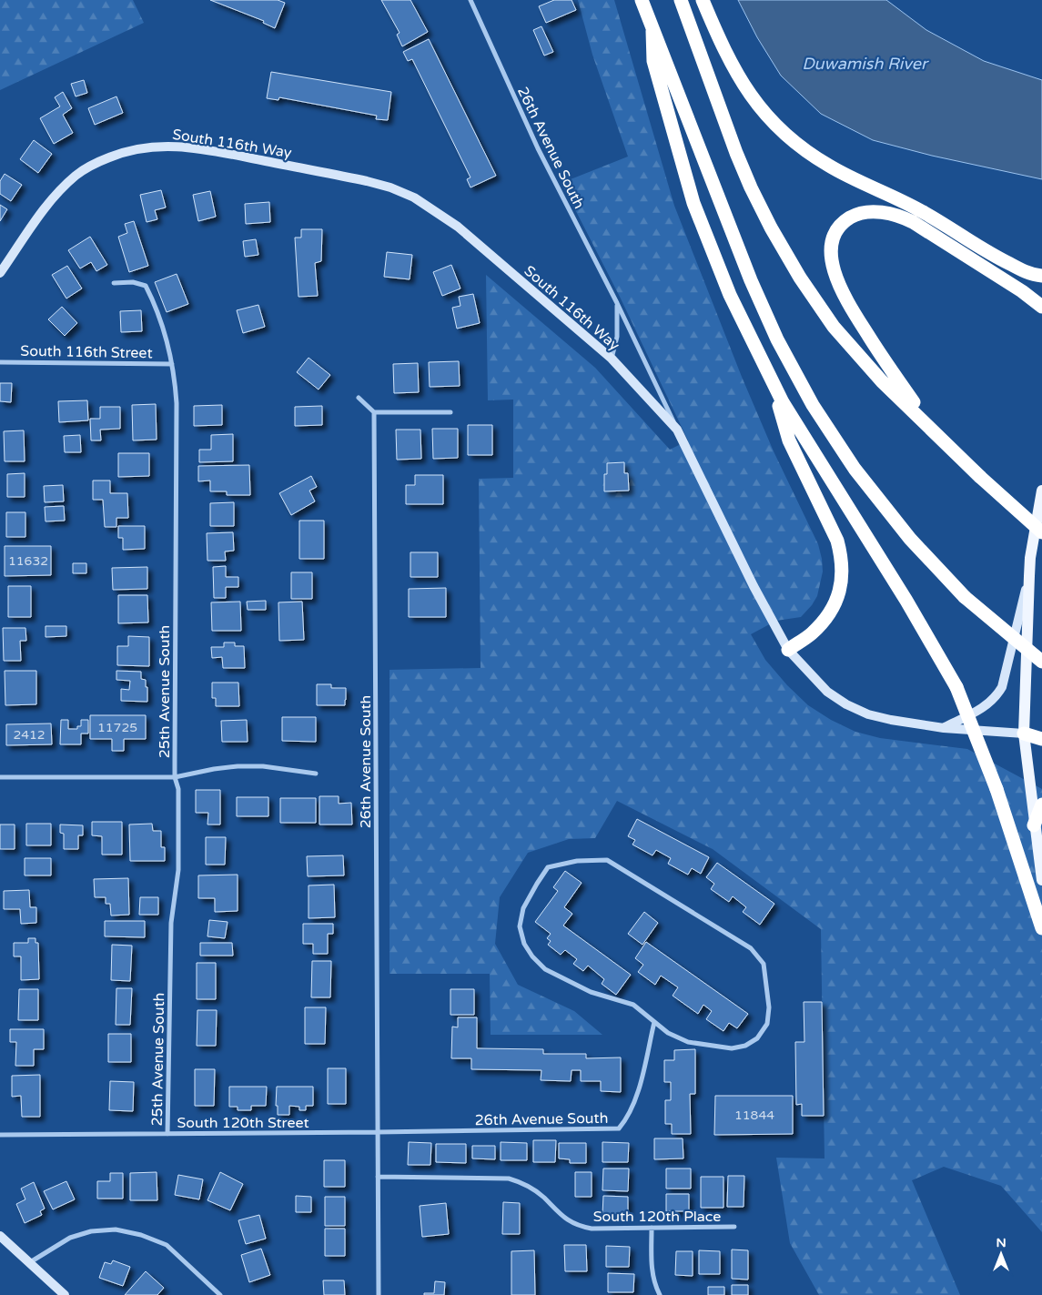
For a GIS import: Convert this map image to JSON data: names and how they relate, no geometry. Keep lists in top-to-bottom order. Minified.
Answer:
{"streets":{"street":["South 116th Way","26th Avenue South","South 116th Street","25th Avenue South","South 120th Street","South 120th Place"]},"crossings":[["South 116th Way","26th Avenue South"],["26th Avenue South","South 120th Street"],["26th Avenue South","South 120th Place"],["South 116th Street","25th Avenue South"],["25th Avenue South","South 120th Street"]],"water":["Duwamish River"],"house_numbers":["11632","11725","2412","11844"],"north":"top"}
